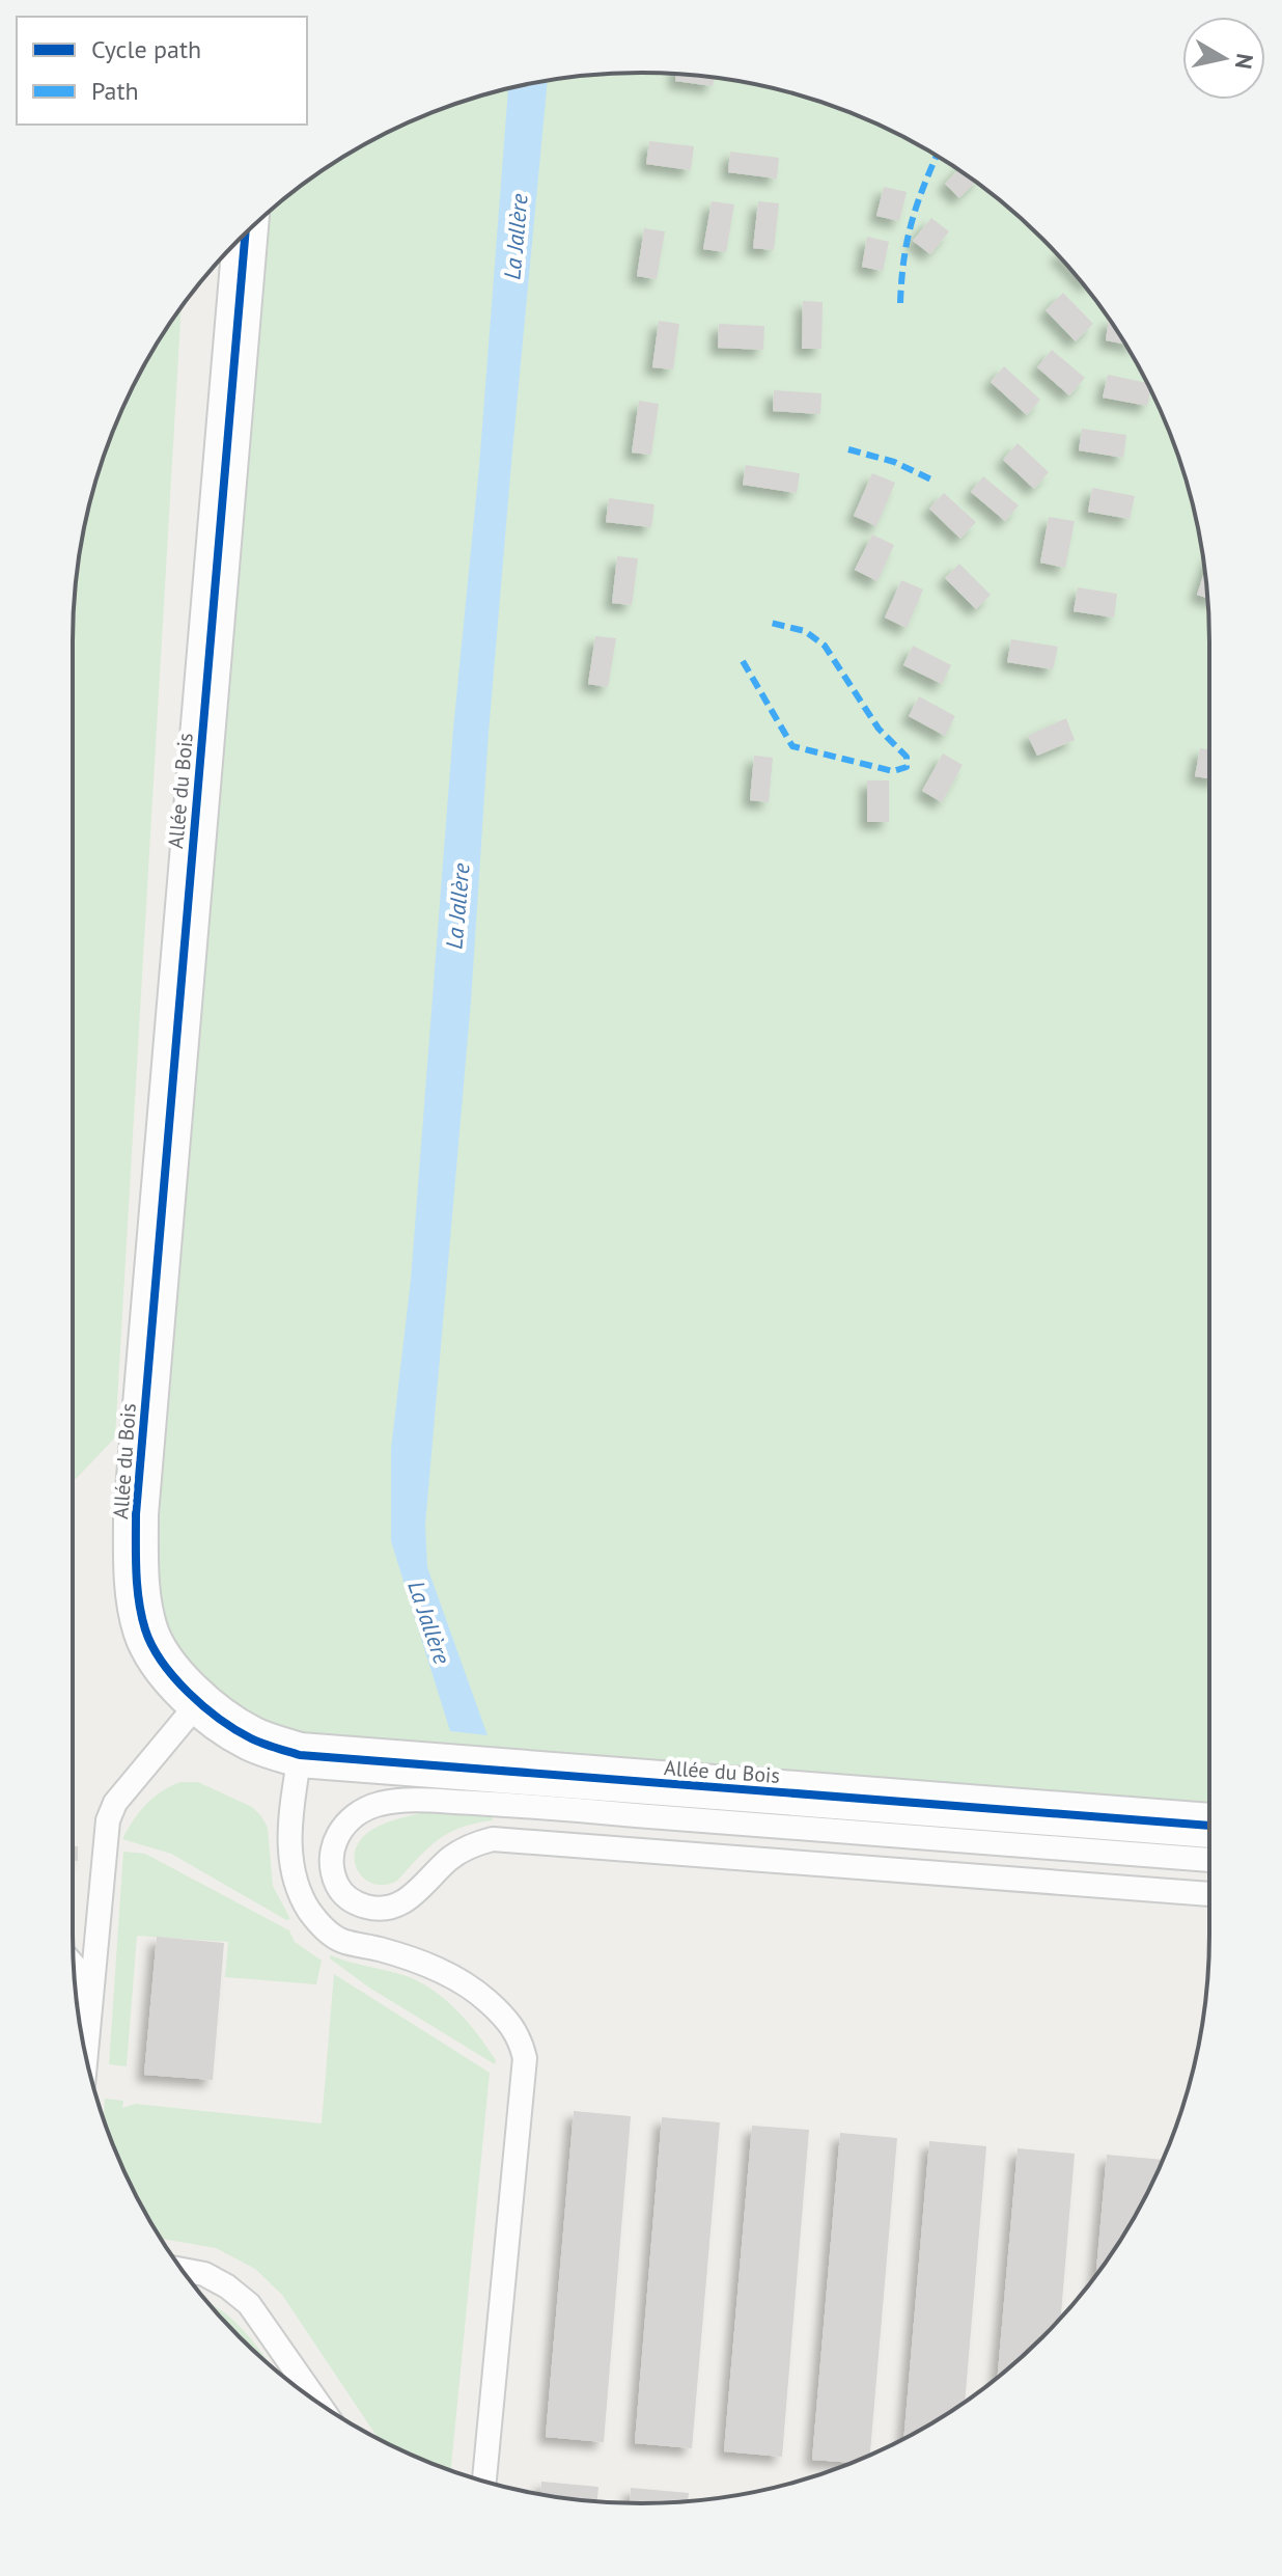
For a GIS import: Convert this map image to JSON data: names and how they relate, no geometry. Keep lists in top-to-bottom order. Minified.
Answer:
{"streets":{"street":["Allée du Bois"]},"water":["La Jallère"],"legend":["Cycle path","Path"],"north":"right"}
